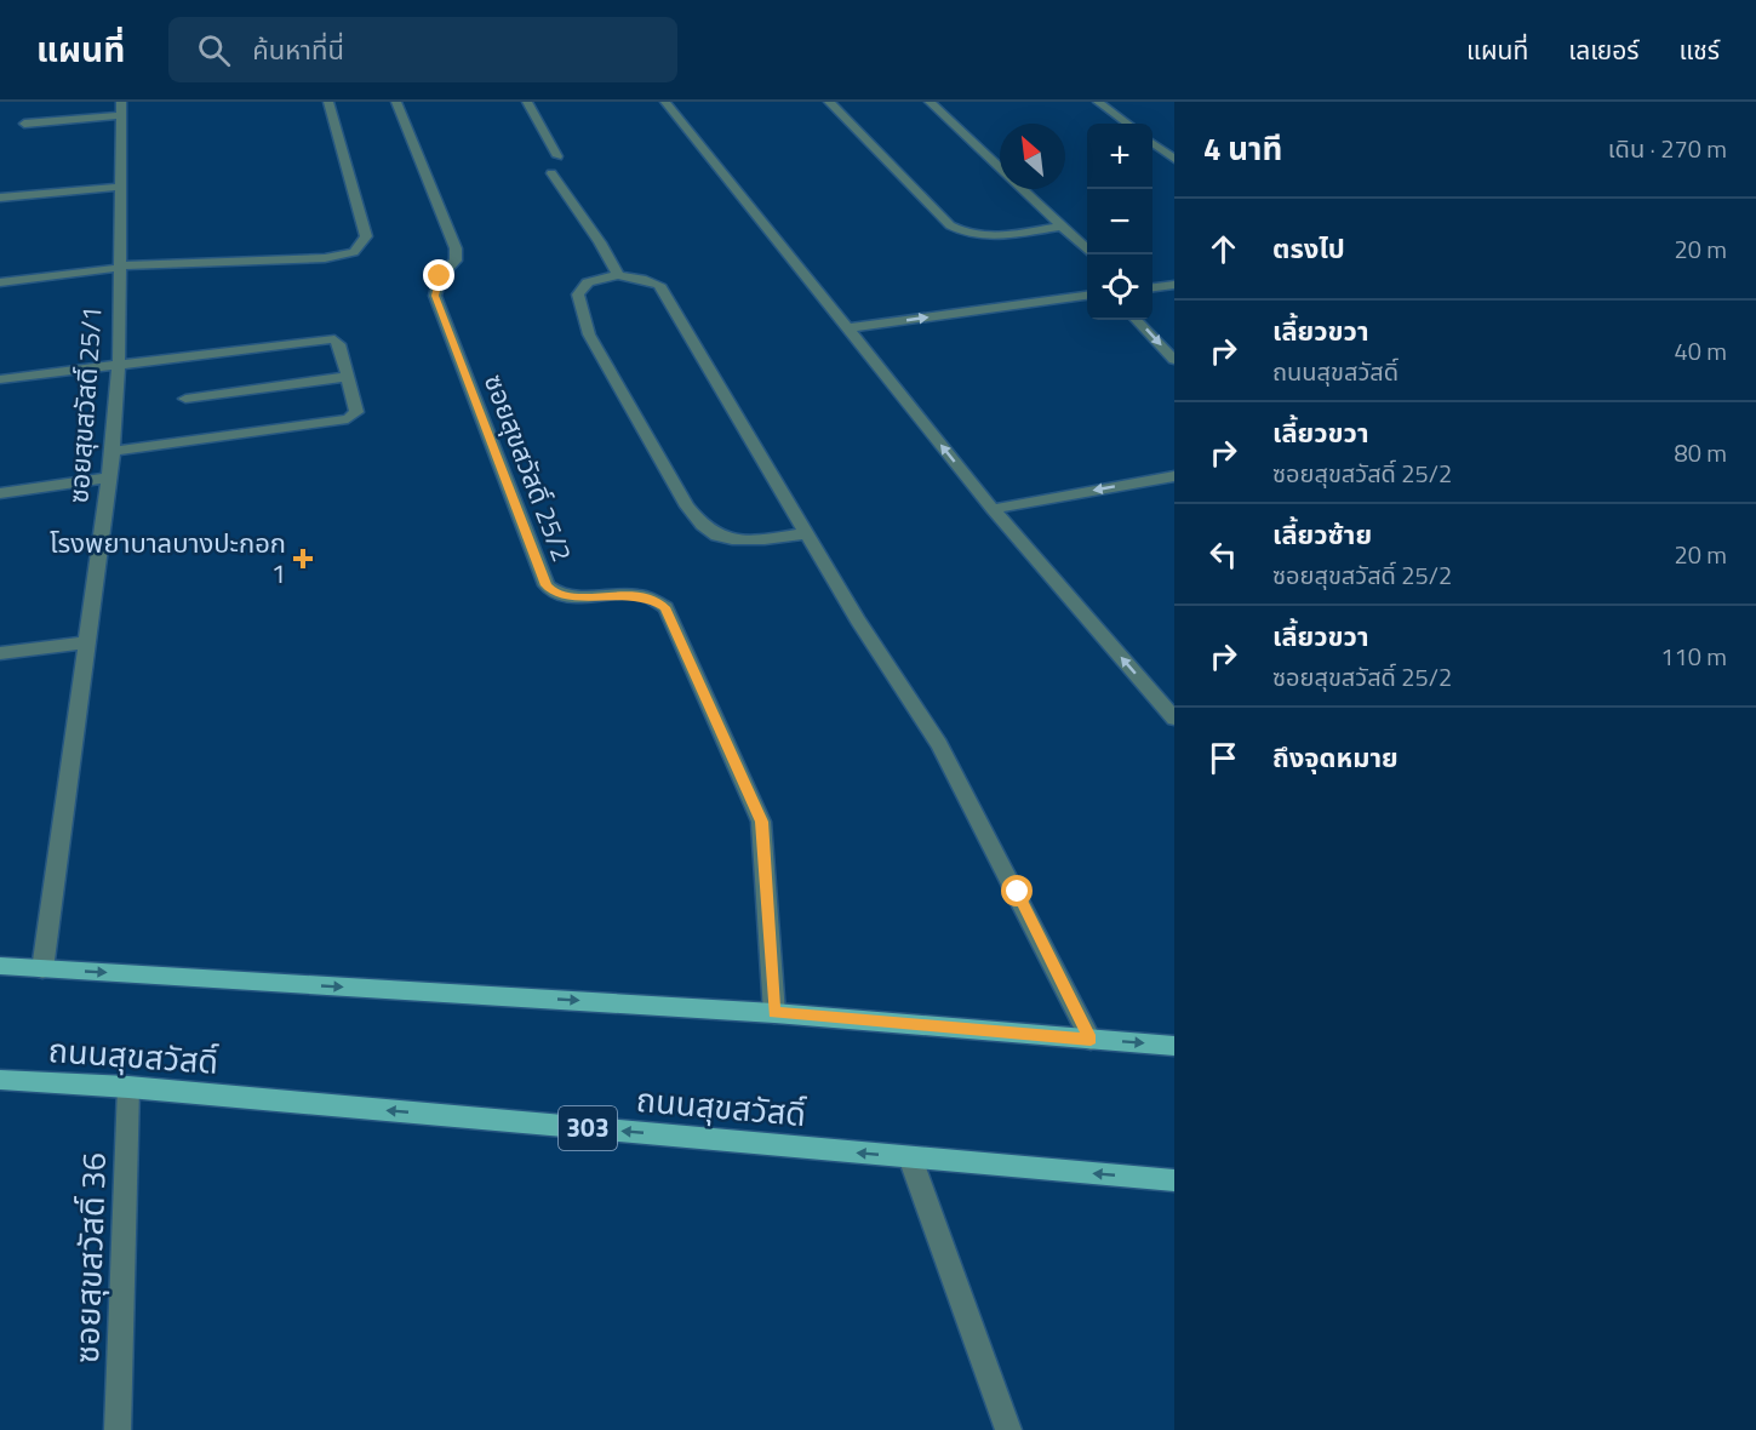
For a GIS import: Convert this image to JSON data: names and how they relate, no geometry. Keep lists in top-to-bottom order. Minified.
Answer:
{"streets":{"main road":["ถนนสุขสวัสดิ์","303"],"street":["ซอยสุขสวัสดิ์ 25/1","ซอยสุขสวัสดิ์ 25/2","ซอยสุขสวัสดิ์ 36"]},"crossings":[["ถนนสุขสวัสดิ์","ซอยสุขสวัสดิ์ 36"]],"places":{"health":["โรงพยาบาลบางปะกอก 1"]},"north":"top left","page":{"header":"แผนที่","search":"ค้นหาที่นี่","nav":["แผนที่","เลเยอร์","แชร์"],"heading":["4 นาที","เดิน · 270 m"],"map_buttons":["+","−"],"list":[["ตรงไป","20 m"],["เลี้ยวขวา","ถนนสุขสวัสดิ์","40 m"],["เลี้ยวขวา","ซอยสุขสวัสดิ์ 25/2","80 m"],["เลี้ยวซ้าย","ซอยสุขสวัสดิ์ 25/2","20 m"],["เลี้ยวขวา","ซอยสุขสวัสดิ์ 25/2","110 m"],"ถึงจุดหมาย"]}}
